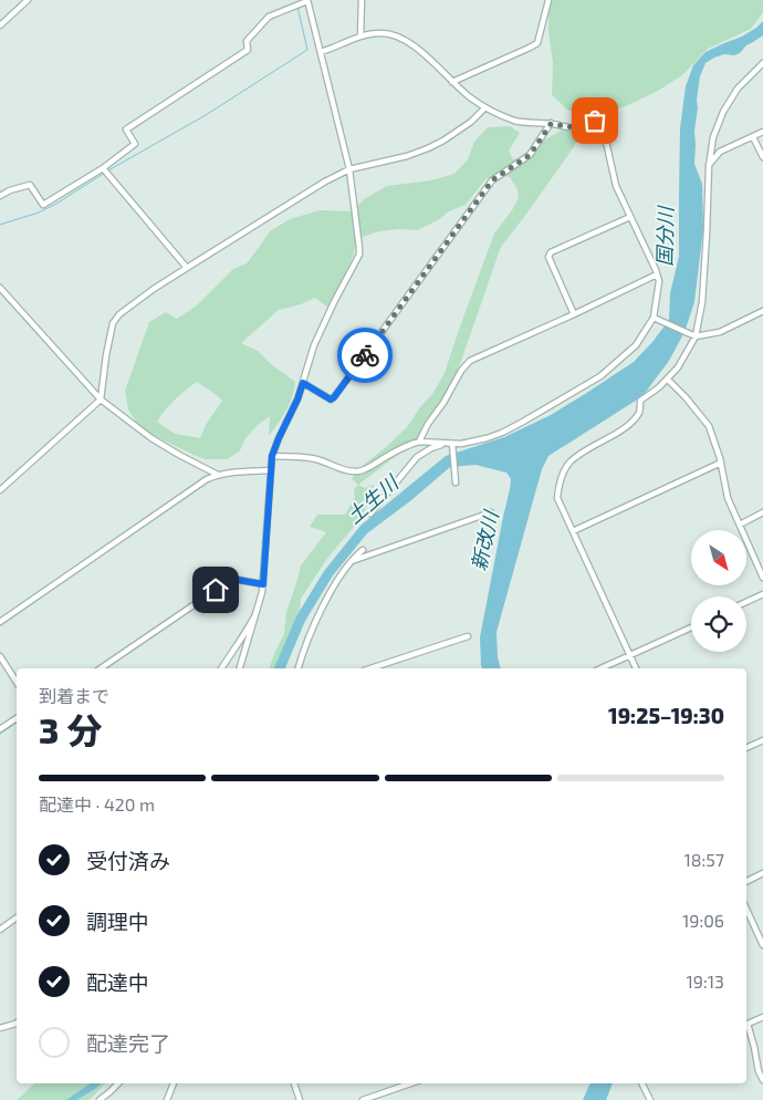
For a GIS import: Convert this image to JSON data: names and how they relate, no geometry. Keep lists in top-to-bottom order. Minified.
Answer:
{"water":["国分川","土生川","新改川"],"north":"bottom right","page":{"heading":["3 分","到着まで","19:25–19:30"],"bar":"配達中 · 420 m","list":[["受付済み","18:57"],["調理中","19:06"],["配達中","19:13"],"配達完了"]}}
